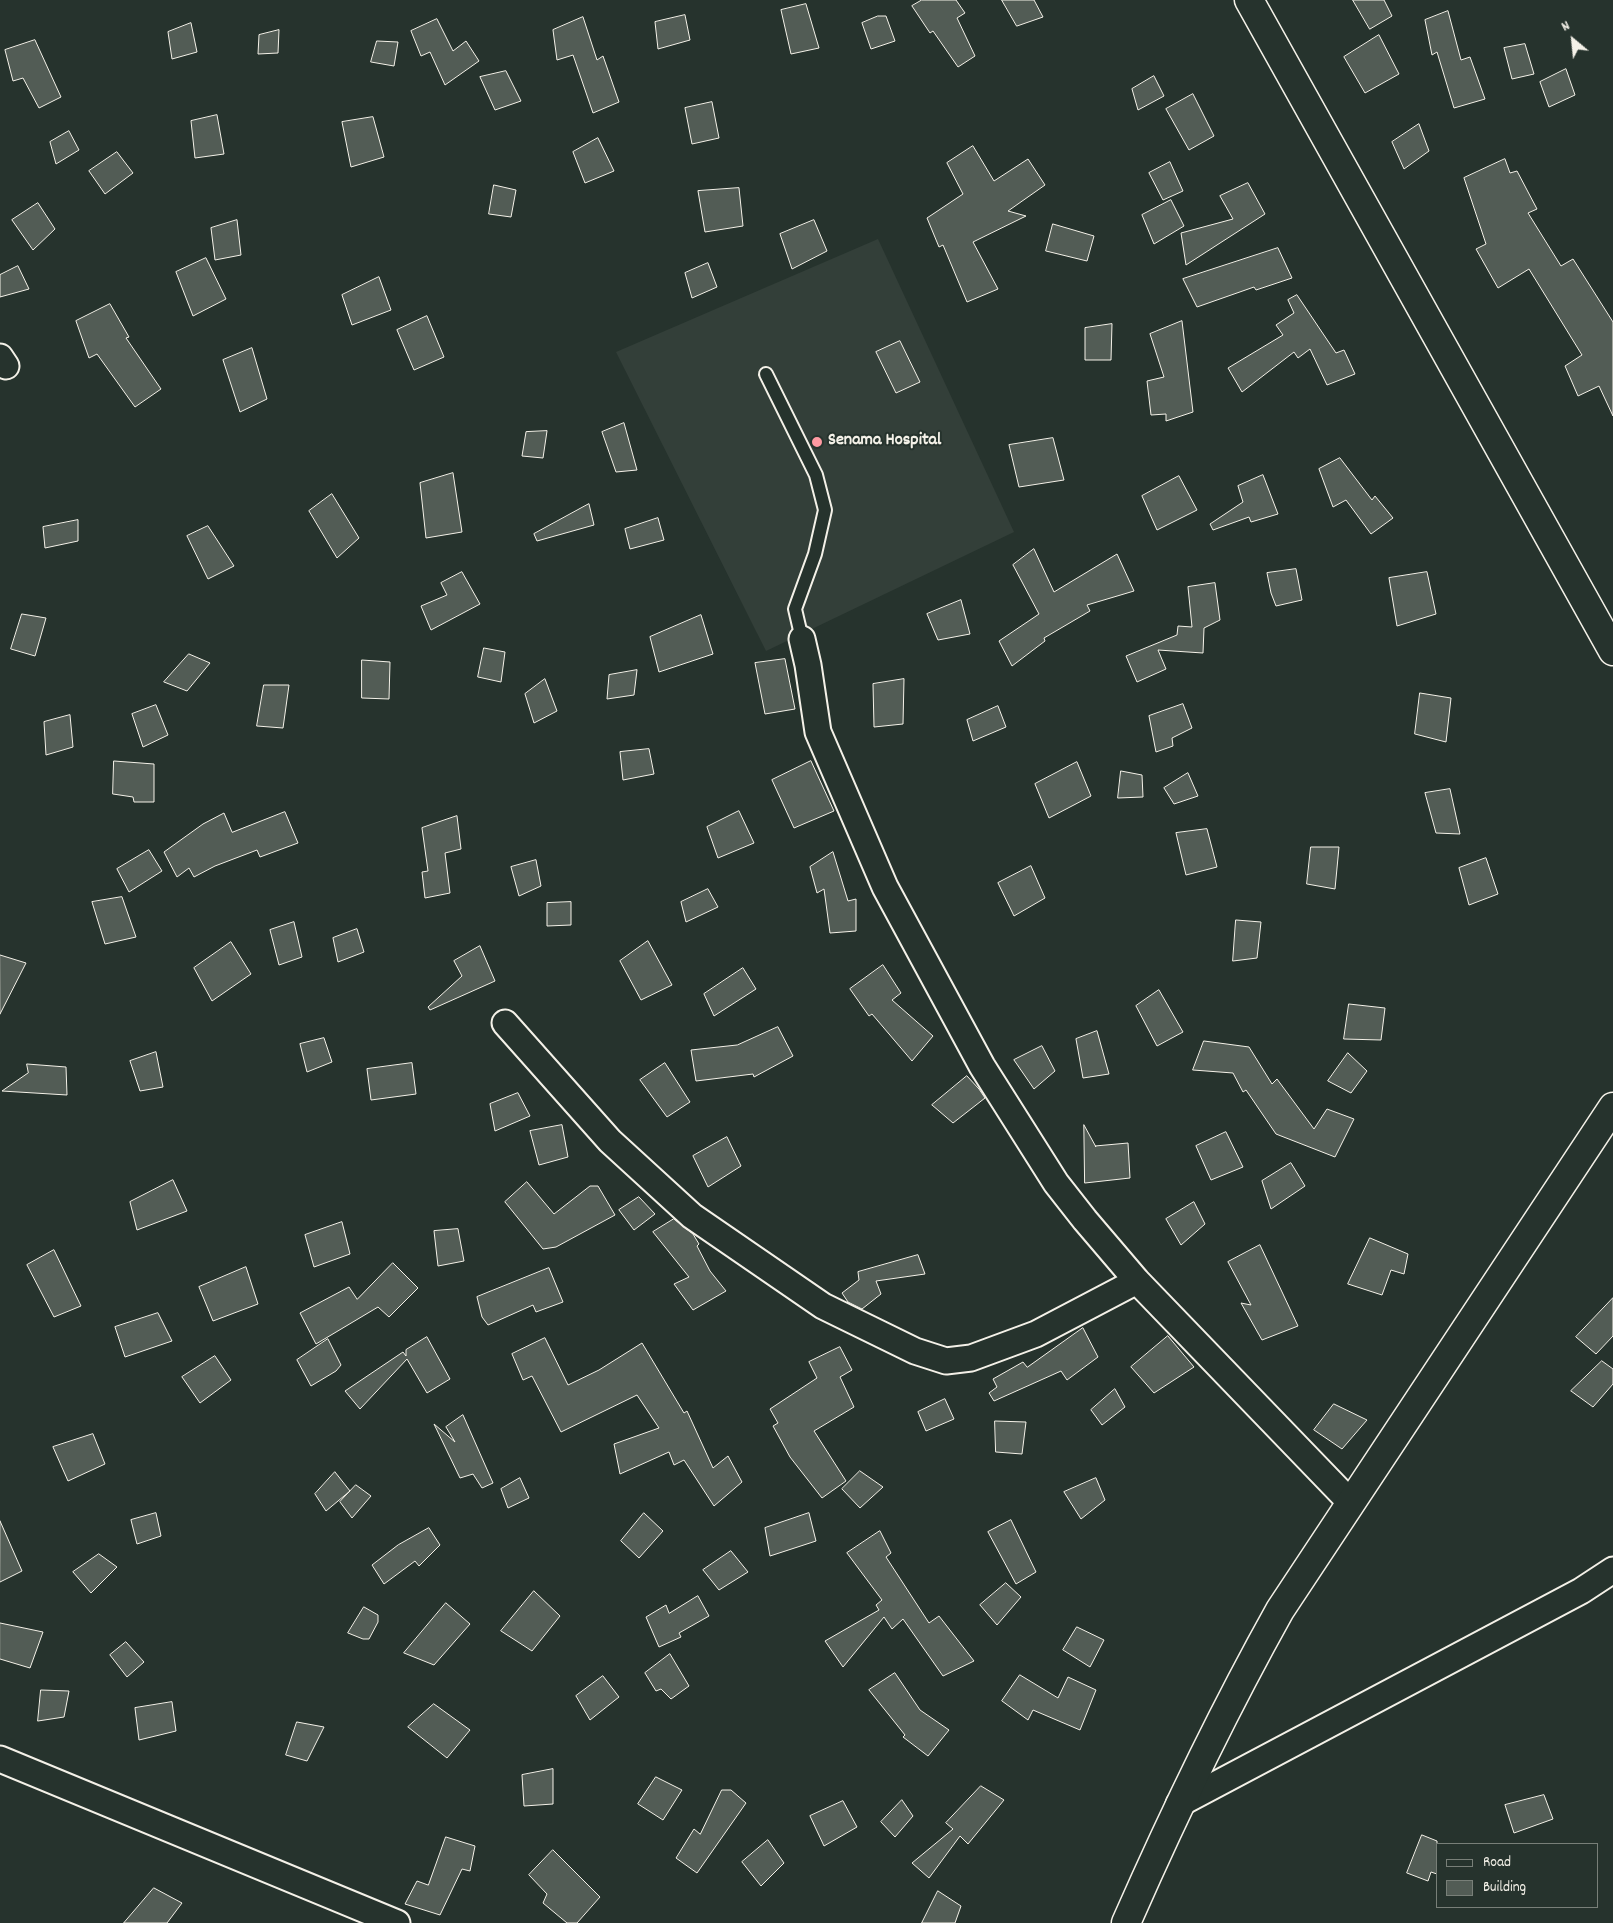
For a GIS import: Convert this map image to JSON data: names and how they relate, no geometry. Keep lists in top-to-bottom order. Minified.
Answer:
{"places":["Senama Hospital"],"legend":["Road","Building"],"north":"top left"}
